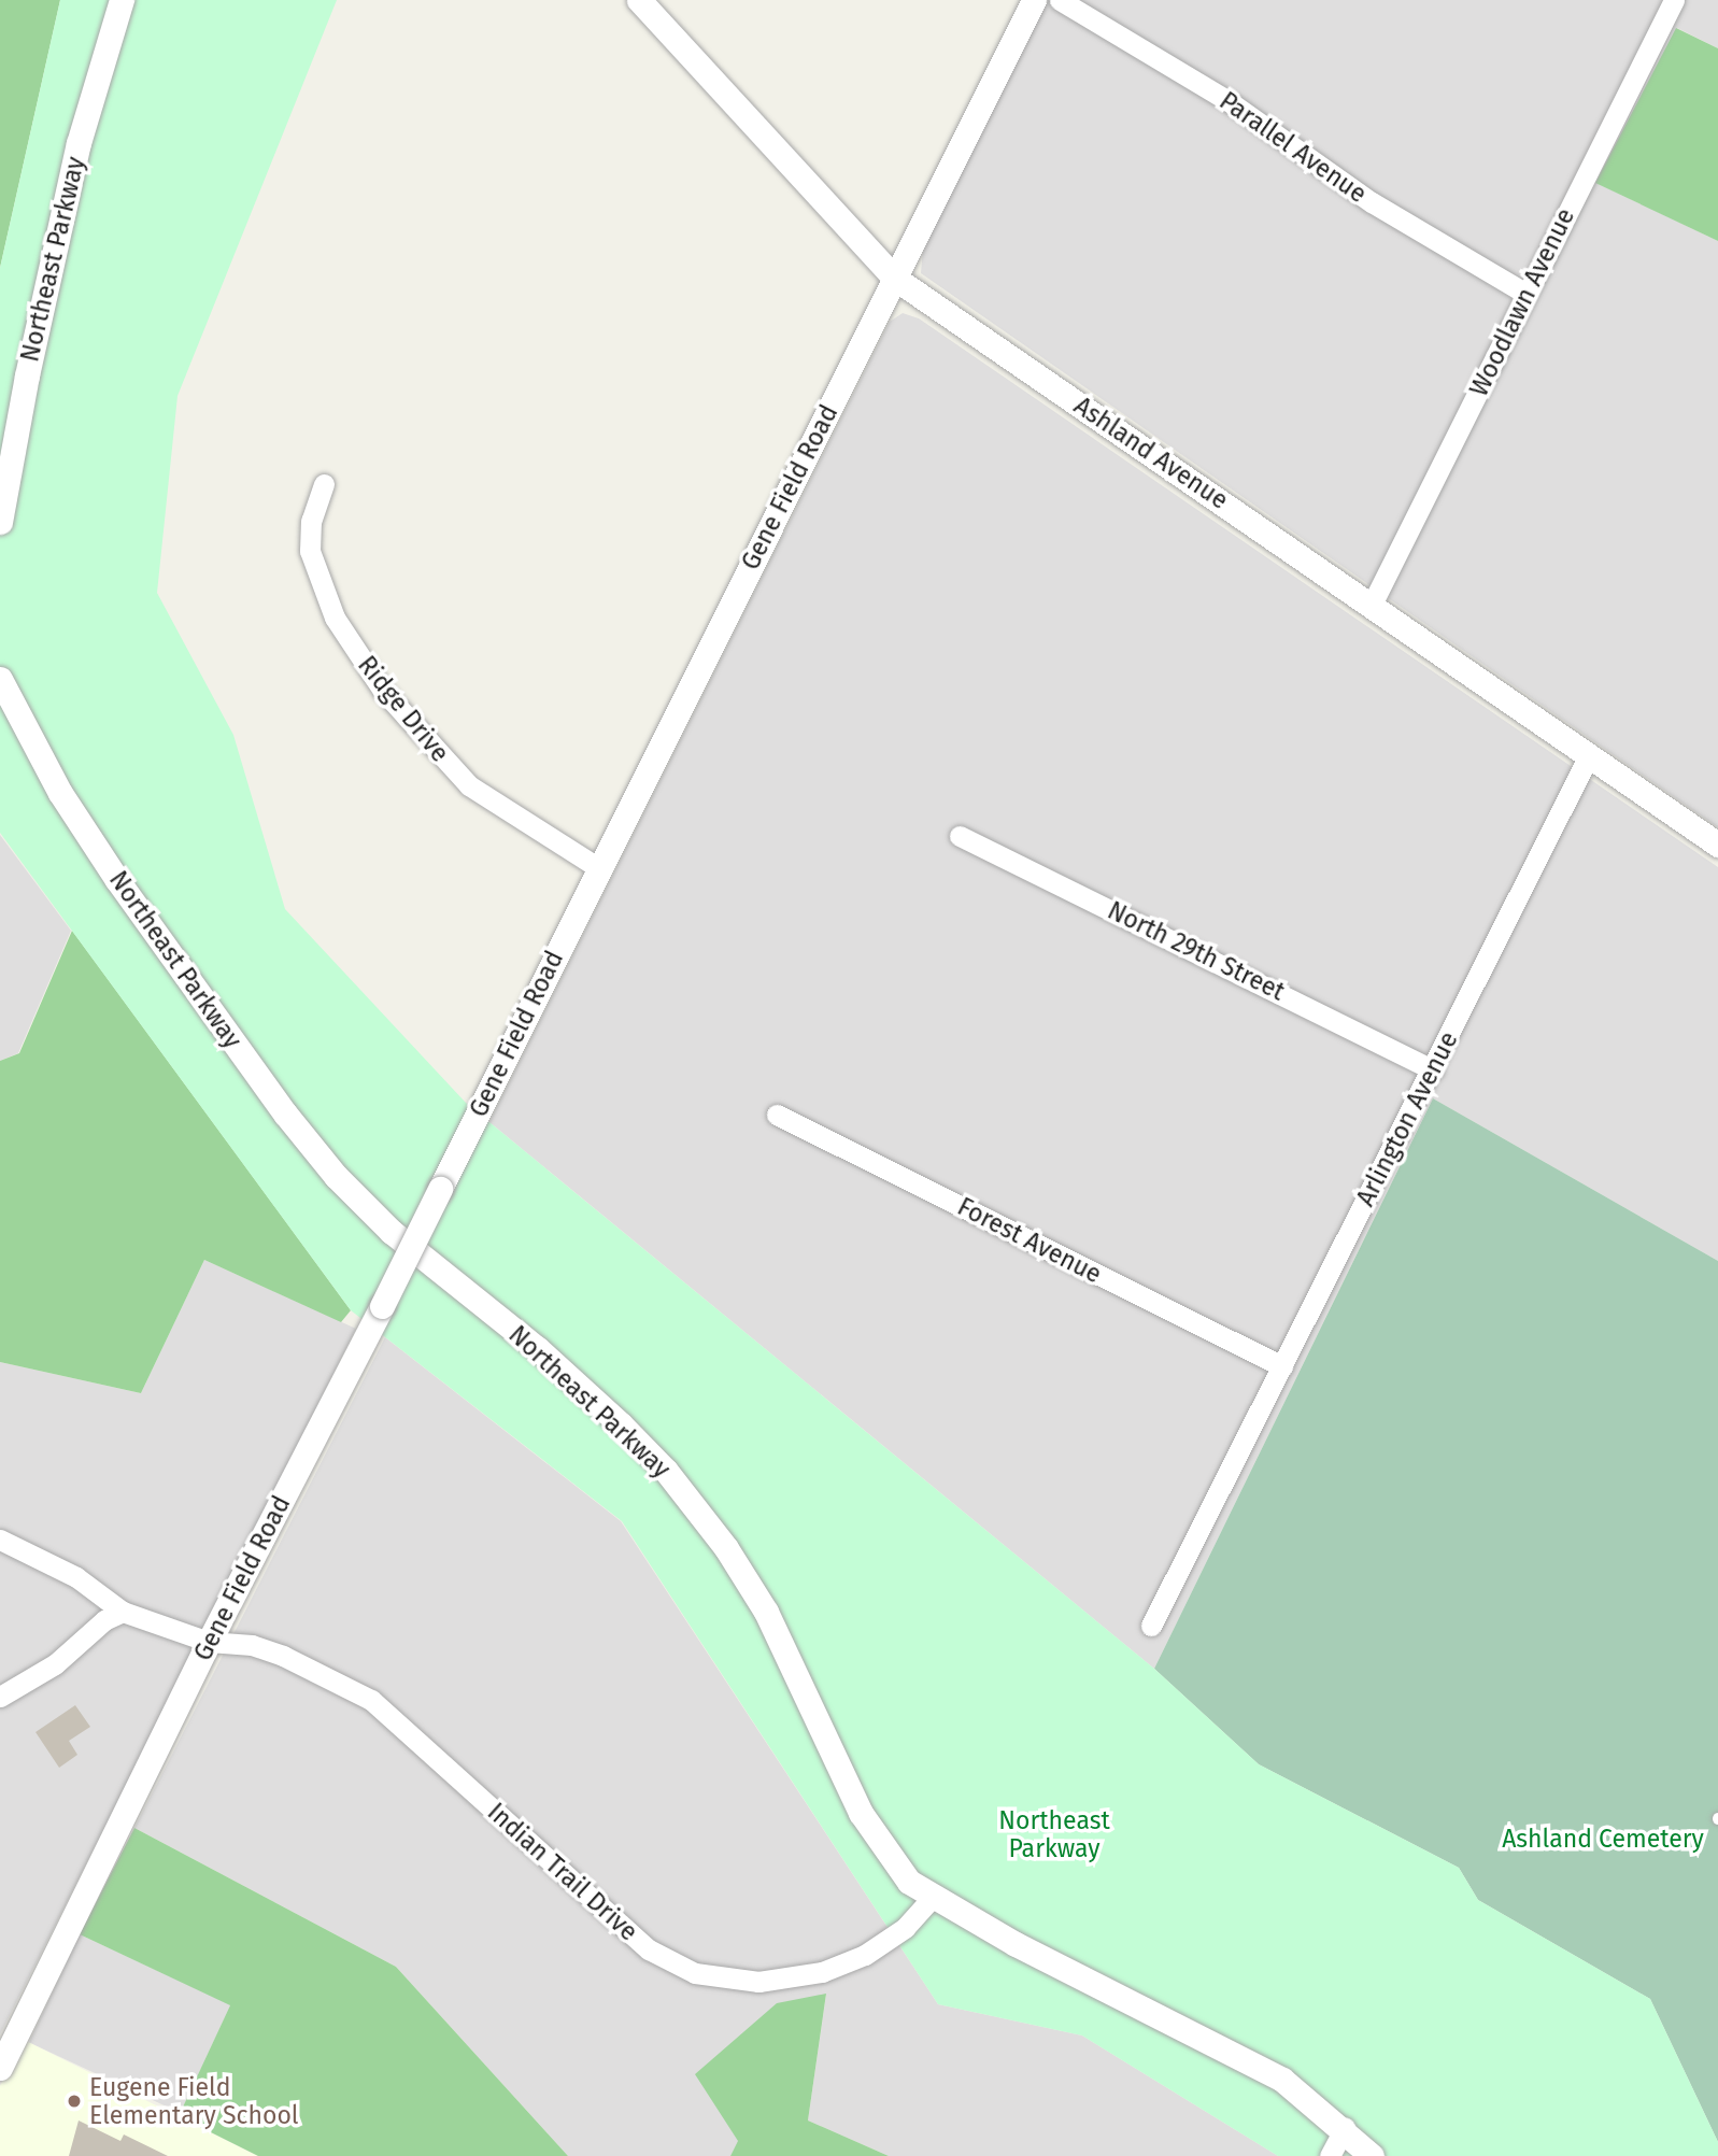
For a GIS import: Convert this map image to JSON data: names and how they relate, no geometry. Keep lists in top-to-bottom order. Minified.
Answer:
{"streets":{"street":["Parallel Avenue","Northeast Parkway","Woodlawn Avenue","Ashland Avenue","Gene Field Road","Ridge Drive","North 29th Street","Arlington Avenue","Forest Avenue","Indian Trail Drive"]},"crossings":[["Parallel Avenue","Woodlawn Avenue"],["Northeast Parkway","Indian Trail Drive"],["Woodlawn Avenue","Ashland Avenue"],["Ashland Avenue","Gene Field Road"],["Ashland Avenue","Arlington Avenue"],["Gene Field Road","Ridge Drive"],["Gene Field Road","Indian Trail Drive"],["North 29th Street","Arlington Avenue"],["Arlington Avenue","Forest Avenue"]],"parks":["Northeast Parkway","Ashland Cemetery"],"places":["Eugene Field Elementary School"]}
